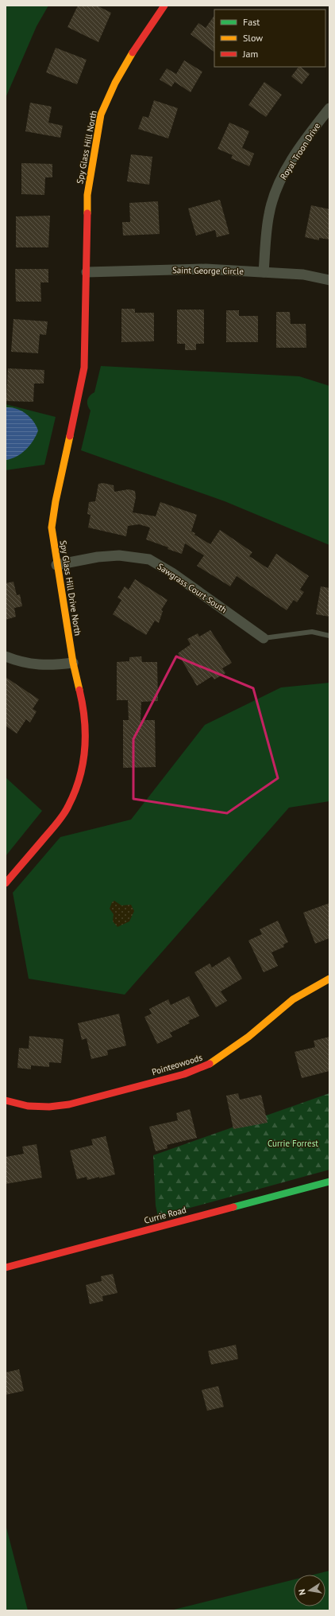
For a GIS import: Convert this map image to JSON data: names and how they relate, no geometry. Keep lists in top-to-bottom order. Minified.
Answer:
{"streets":{"street":["Spy Glass Hill North","Royal Troon Drive","Saint George Circle","Spy Glass Hill Drive North","Sawgrass Court South","Pointeowoods","Currie Road"]},"crossings":[["Spy Glass Hill North","Saint George Circle"],["Spy Glass Hill North","Spy Glass Hill Drive North"],["Royal Troon Drive","Saint George Circle"],["Saint George Circle","Spy Glass Hill Drive North"],["Spy Glass Hill Drive North","Sawgrass Court South"]],"parks":["Currie Forrest"],"legend":["Fast","Slow","Jam"],"north":"left"}
